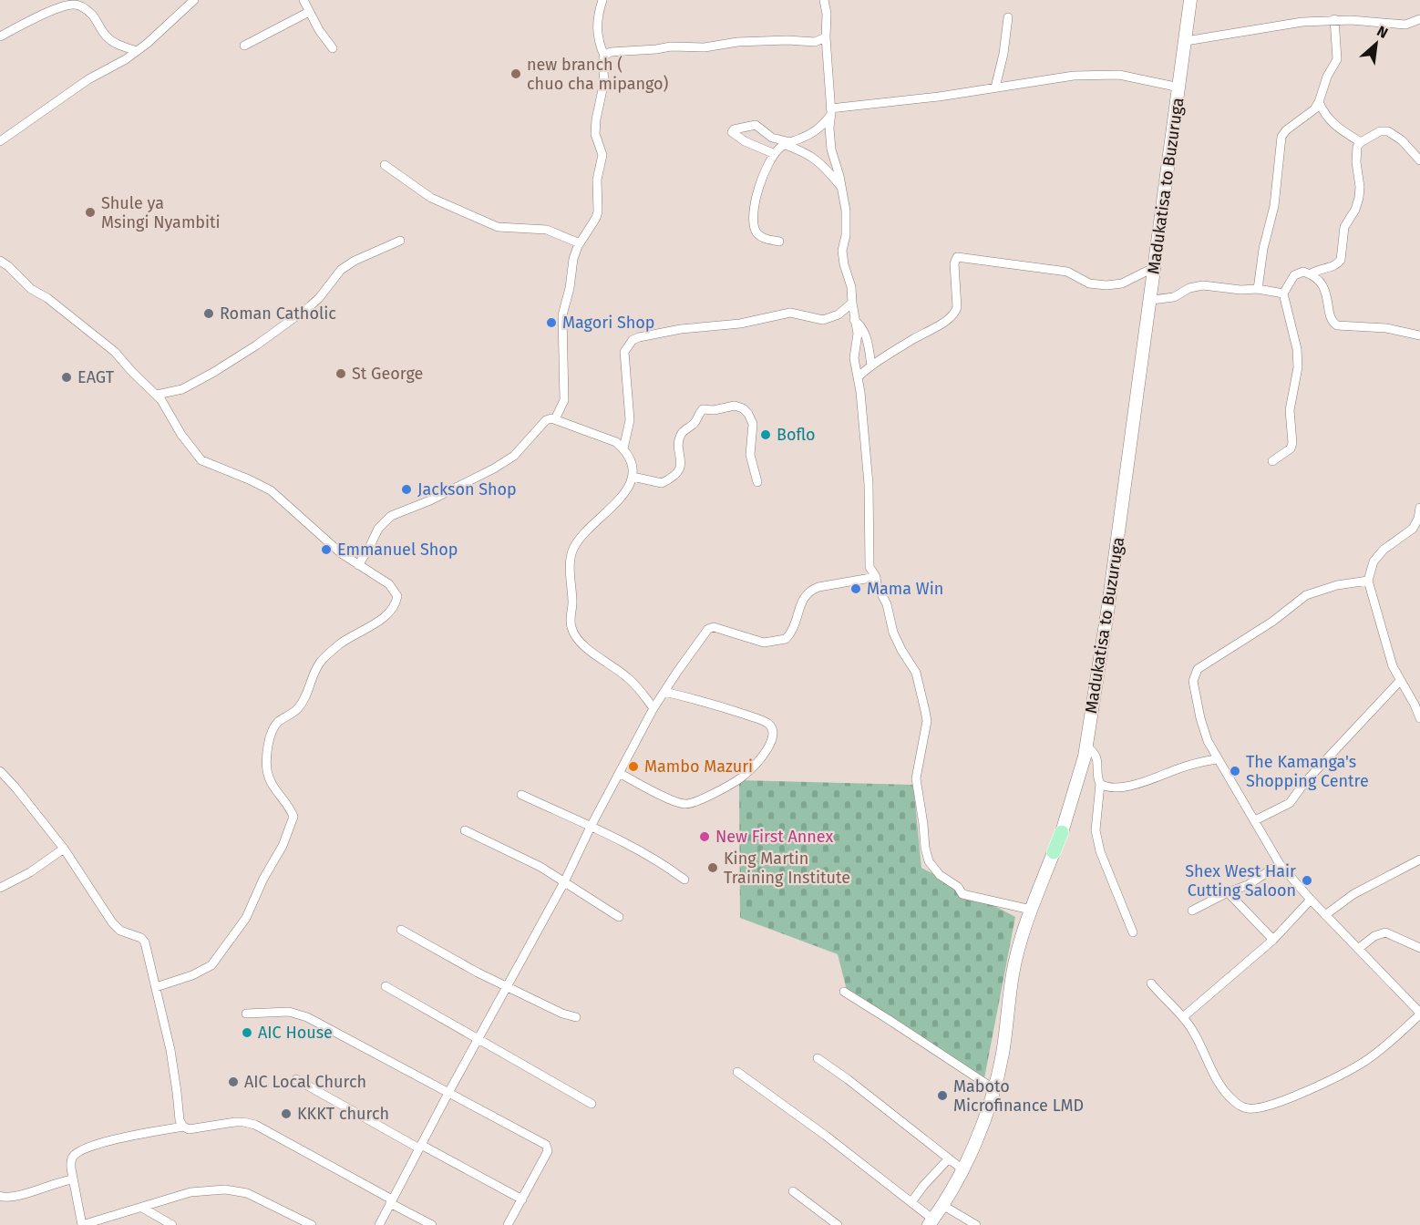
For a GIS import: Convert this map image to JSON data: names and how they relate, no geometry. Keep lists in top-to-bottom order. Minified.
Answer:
{"streets":{"main road":["Madukatisa to Buzuruga"]},"places":["new branch ( chuo cha mipango)","Shule ya Msingi Nyambiti","Roman Catholic","Magori Shop","St George","EAGT","Boflo","Jackson Shop","Emmanuel Shop","Mama Win","Mambo Mazuri","The Kamanga's Shopping Centre","New First Annex","King Martin Training Institute","Shex West Hair Cutting Saloon","AIC House","AIC Local Church","Maboto Microfinance LMD","KKKT church"],"north":"top right"}
